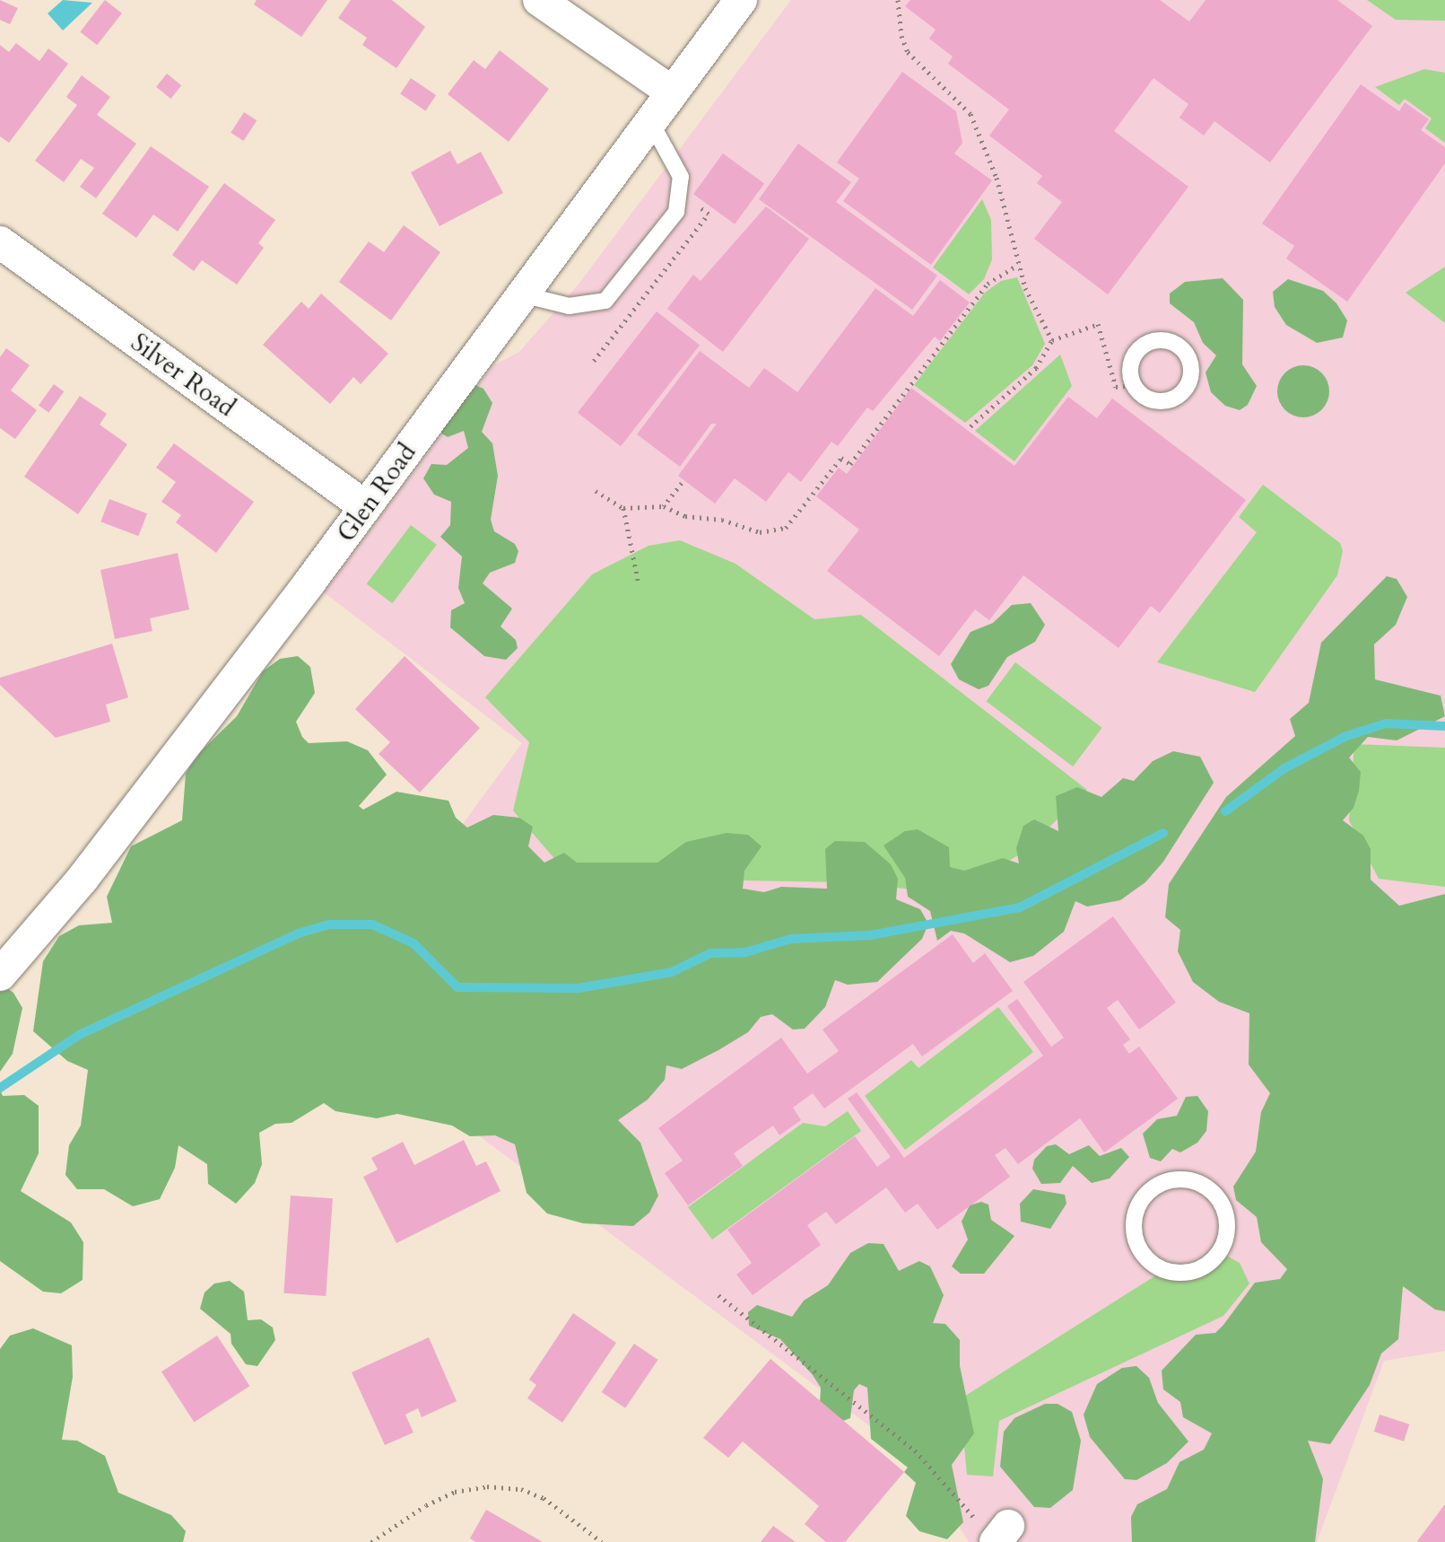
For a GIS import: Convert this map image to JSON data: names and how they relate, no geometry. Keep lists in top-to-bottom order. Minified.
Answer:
{"streets":{"street":["Silver Road","Glen Road"]},"crossings":[["Silver Road","Glen Road"]]}
